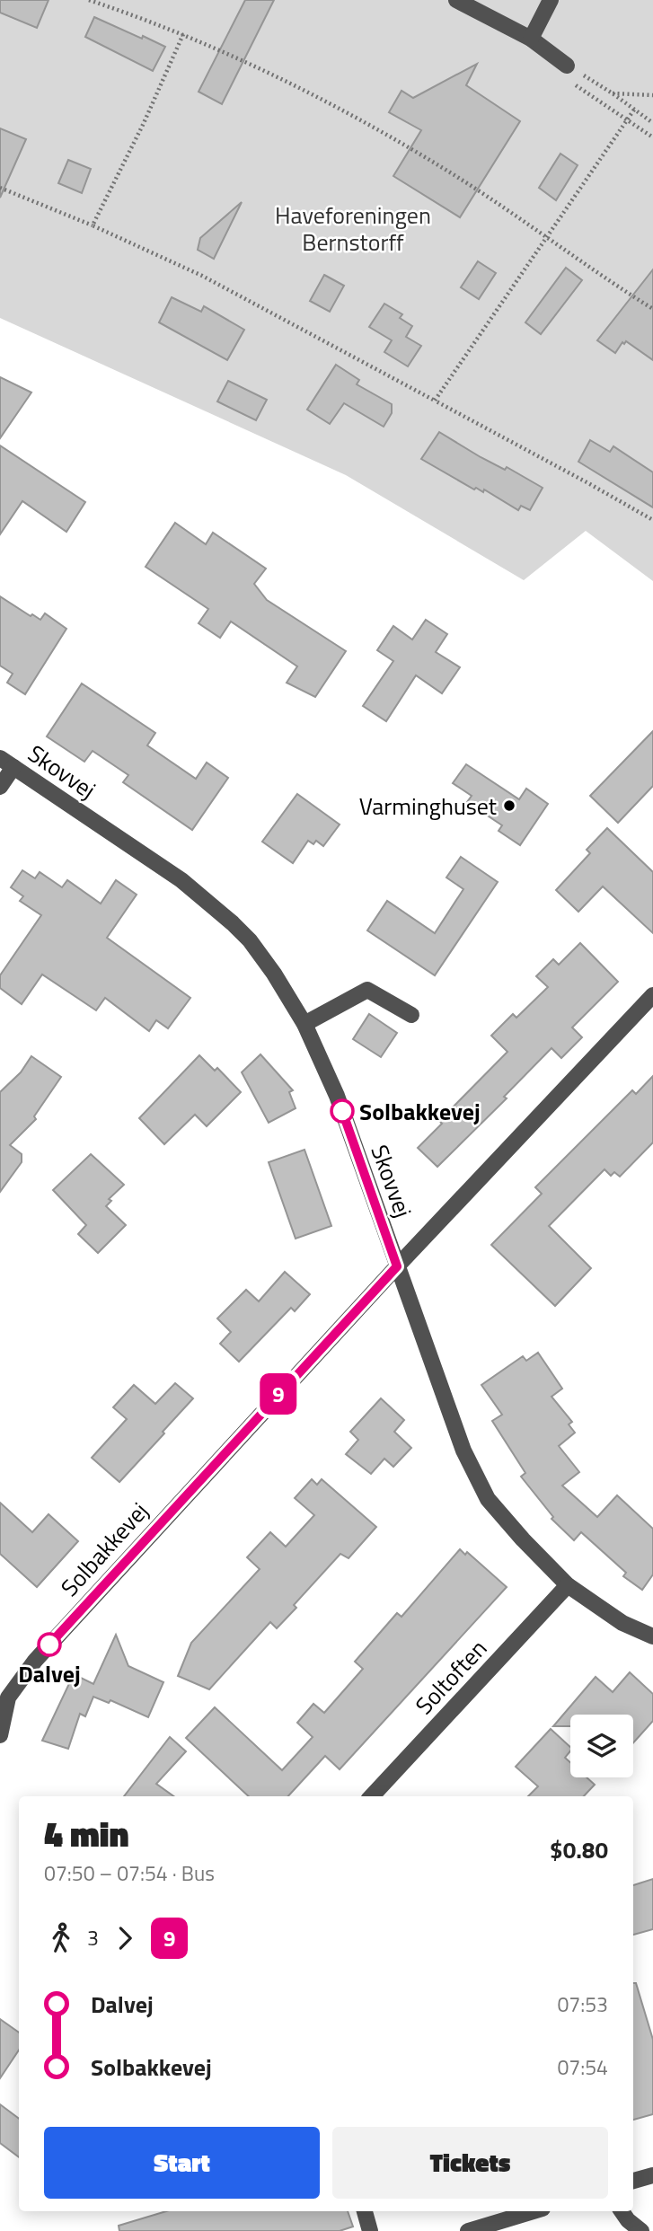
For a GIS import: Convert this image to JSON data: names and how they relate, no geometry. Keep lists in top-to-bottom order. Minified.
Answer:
{"streets":{"street":["Skovvej","Solbakkevej","Soltoften"]},"crossings":[["Skovvej","Solbakkevej"],["Skovvej","Soltoften"]],"parks":["Haveforeningen Bernstorff"],"places":["Varminghuset","Solbakkevej","Dalvej"],"lines":["bus line 9"],"page":{"on_map":"9","heading":["4 min","07:50 – 07:54 · Bus","$0.80"],"legs":["3","9"],"list":[{"name":"Dalvej","value":"07:53"},{"name":"Solbakkevej","value":"07:54"}],"buttons":["Start","Tickets"]}}
